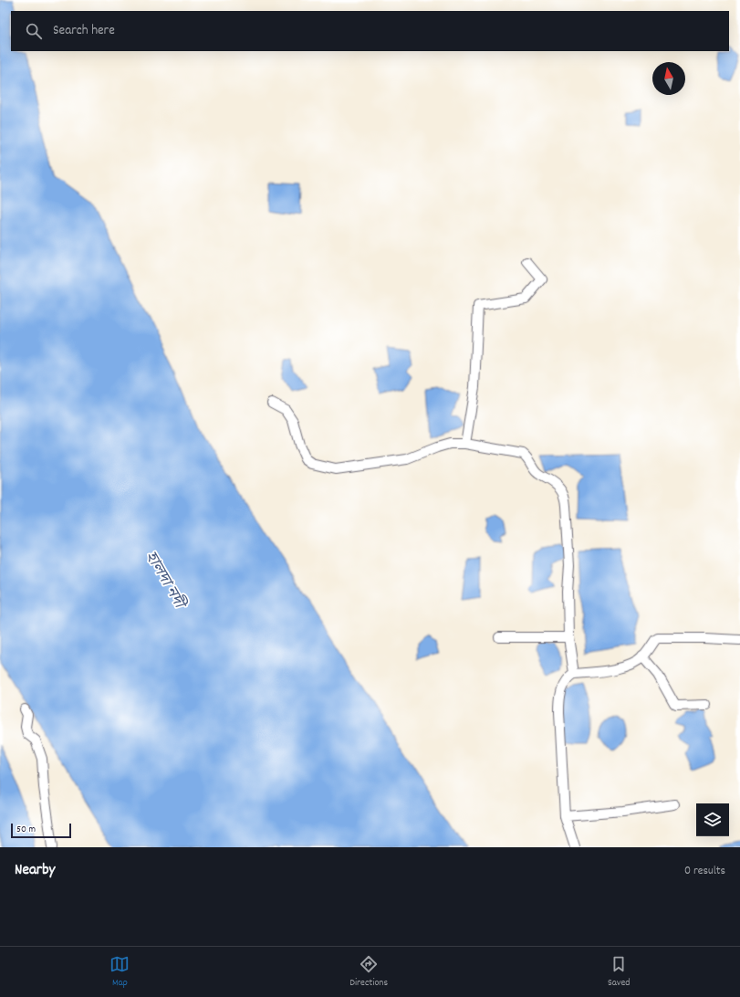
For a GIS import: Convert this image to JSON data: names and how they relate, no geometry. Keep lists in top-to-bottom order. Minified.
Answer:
{"water":["হালদা নদী"],"scale_bar":"50 m","north":"top","page":{"search":"Search here","scale":"50 m","heading":["Nearby","0 results"],"nav":["Map","Directions","Saved"]}}
